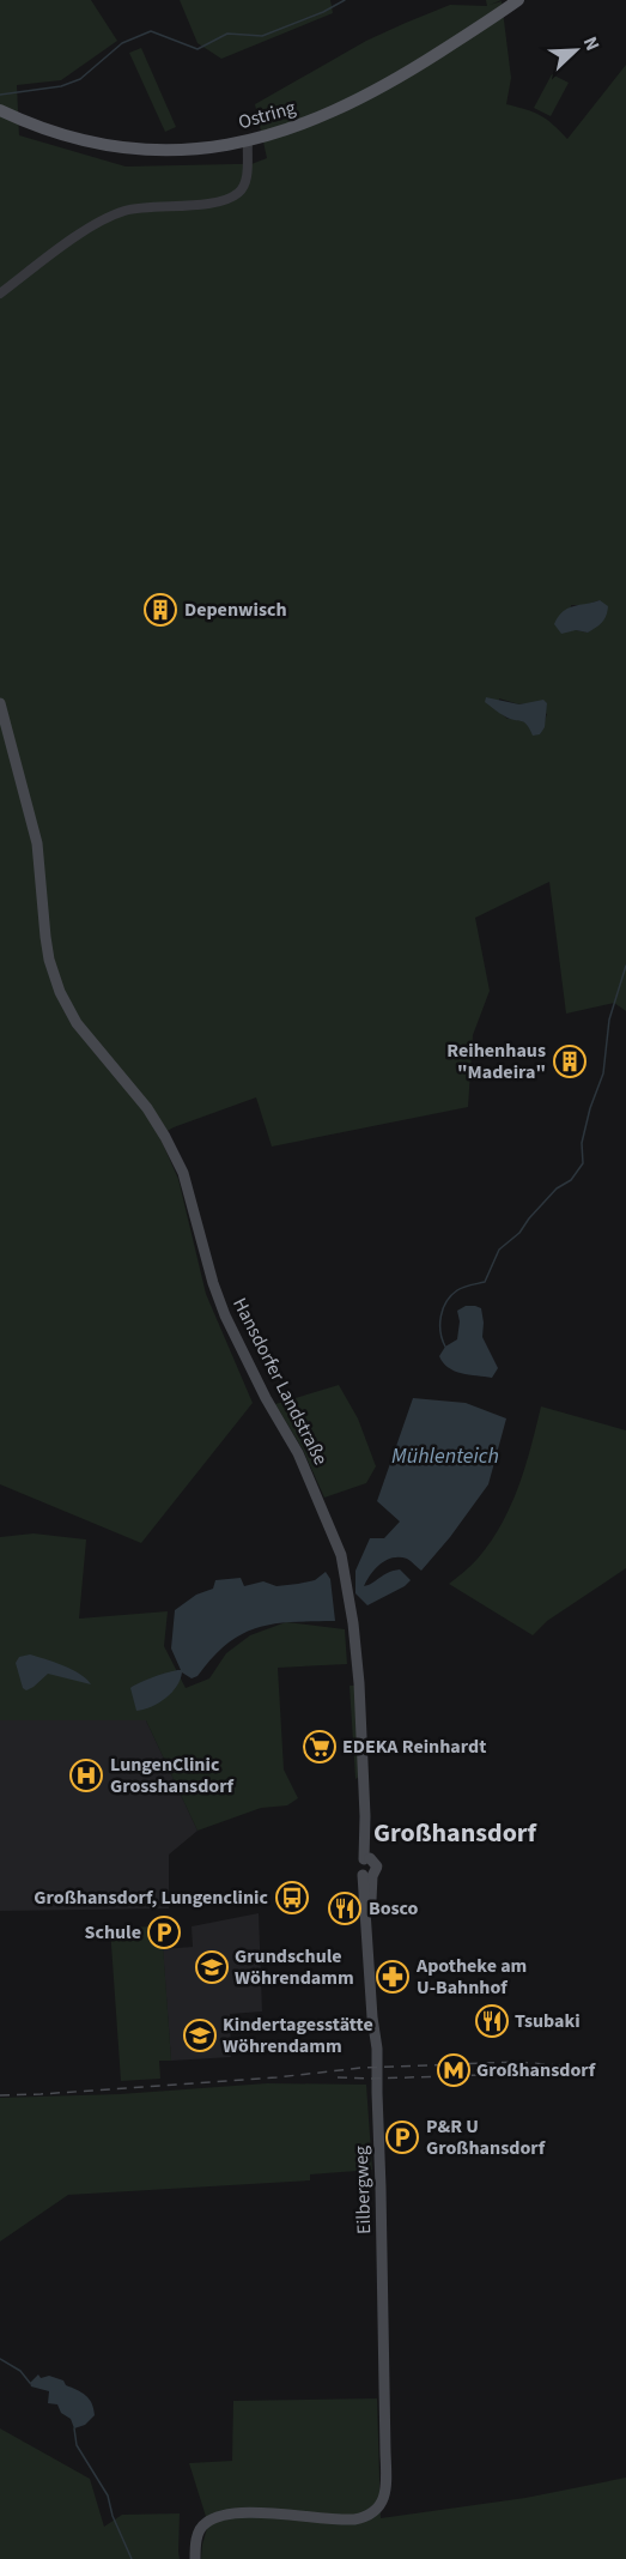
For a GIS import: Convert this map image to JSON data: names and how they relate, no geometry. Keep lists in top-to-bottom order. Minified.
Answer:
{"streets":{"main road":["Ostring","Hansdorfer Landstraße","Eilbergweg"]},"crossings":[["Hansdorfer Landstraße","Eilbergweg"]],"districts":["Großhansdorf"],"water":["Mühlenteich"],"places":{"building":["Depenwisch","Reihenhaus \"Madeira\""],"supermarket":["EDEKA Reinhardt"],"hospital":["LungenClinic Grosshansdorf"],"bus stop":["Großhansdorf, Lungenclinic"],"restaurant":["Bosco","Tsubaki"],"parking":["Schule","P&R U Großhansdorf"],"school or university":["Grundschule Wöhrendamm","Kindertagesstätte Wöhrendamm"],"pharmacy":["Apotheke am U-Bahnhof"],"metro station":["Großhansdorf"]},"north":"top right"}
